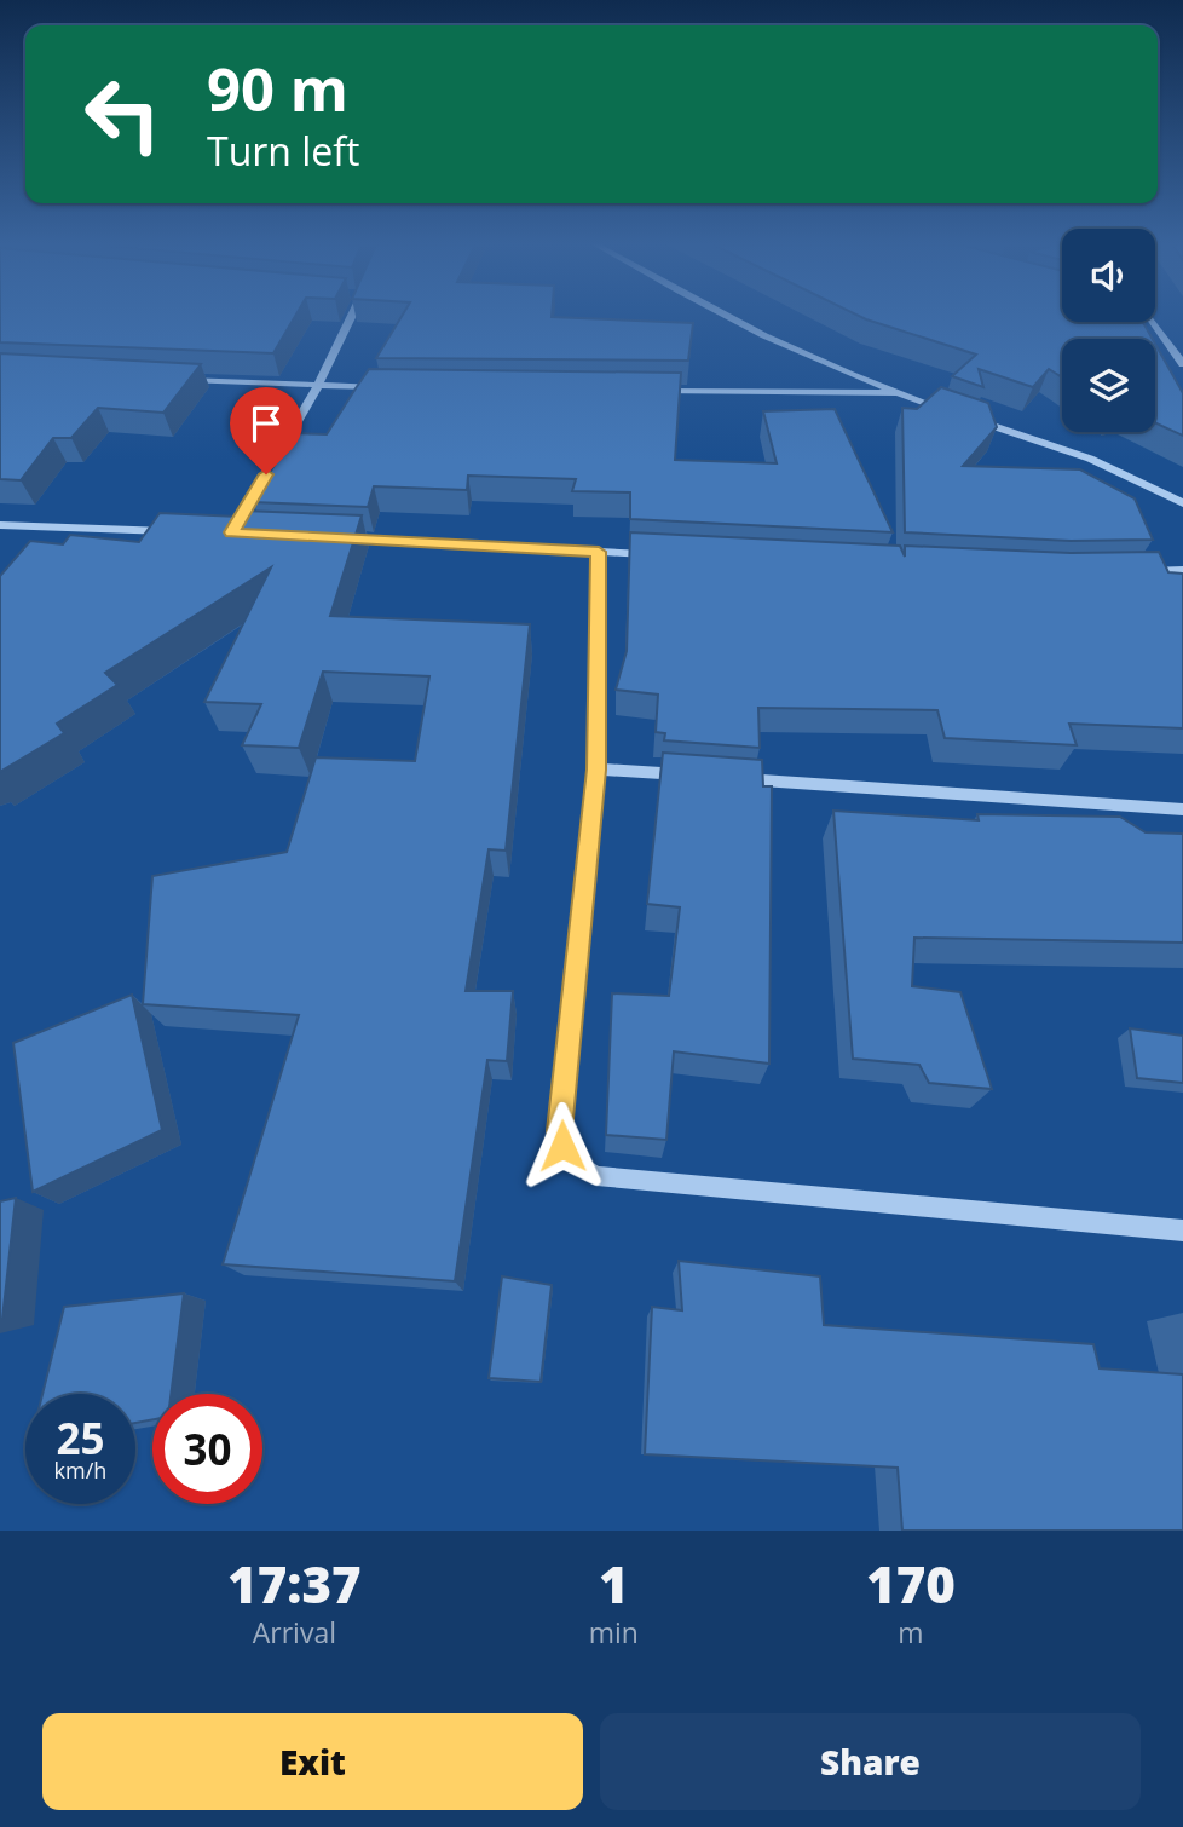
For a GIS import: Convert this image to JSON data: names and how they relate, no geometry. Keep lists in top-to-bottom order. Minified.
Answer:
{"page":{"turn":["90 m","Turn left"],"speed":"25 km/h","limit":"30","eta":["17:37","Arrival","1","min","170","m"],"buttons":["Exit","Share"]}}
